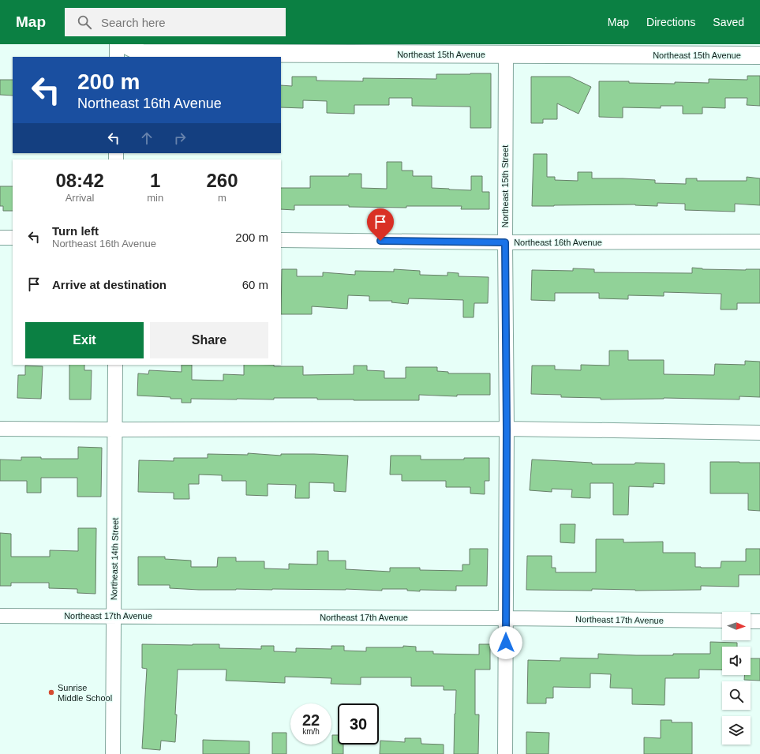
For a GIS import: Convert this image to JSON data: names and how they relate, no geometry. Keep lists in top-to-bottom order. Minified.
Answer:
{"streets":{"street":["Northeast 15th Avenue","Northeast 15th Street","Northeast 16th Avenue","Northeast 14th Street","Northeast 17th Avenue"]},"crossings":[["Northeast 15th Avenue","Northeast 15th Street"],["Northeast 15th Street","Northeast 16th Avenue"],["Northeast 15th Street","Northeast 17th Avenue"],["Northeast 14th Street","Northeast 17th Avenue"]],"places":["Sunrise Middle School"],"north":"right","page":{"header":"Map","search":"Search here","nav":["Map","Directions","Saved"],"turn":["200 m","Northeast 16th Avenue"],"eta":["08:42","Arrival","1","min","260","m"],"list":[{"name":"Turn left","note":"Northeast 16th Avenue","value":"200 m"},{"name":"Arrive at destination","value":"60 m"}],"buttons":["Exit","Share"],"speed":"22 km/h","limit":"30"}}
